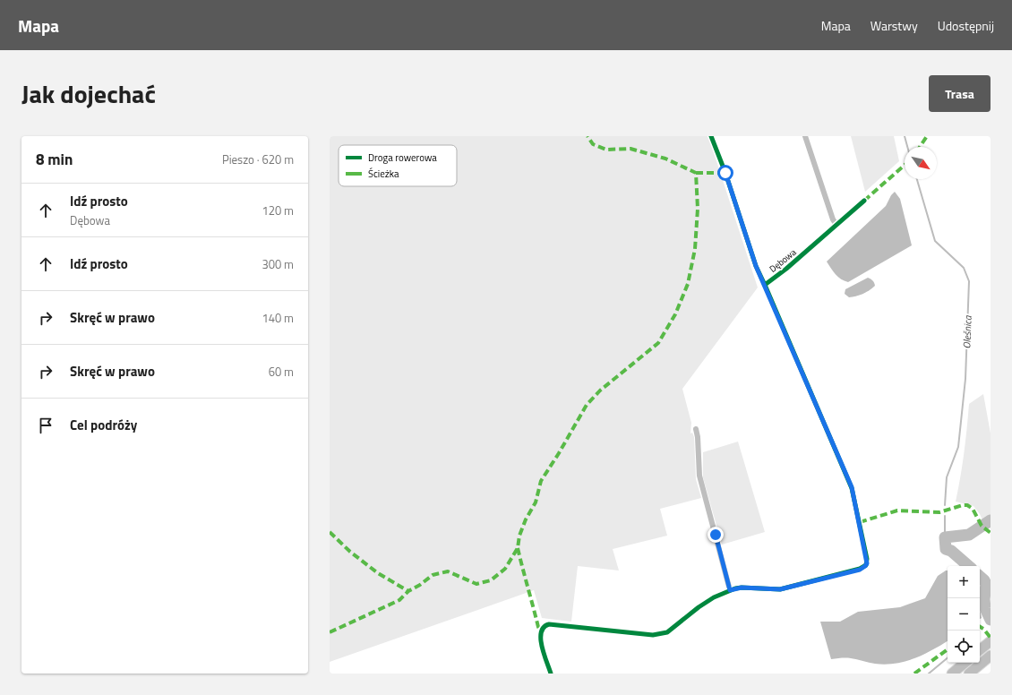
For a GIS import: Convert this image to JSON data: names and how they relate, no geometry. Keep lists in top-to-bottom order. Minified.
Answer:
{"streets":{"street":["Dębowa"]},"water":["Oleśnica"],"legend":["Droga rowerowa","Ścieżka"],"north":"bottom right","page":{"header":"Mapa","nav":["Mapa","Warstwy","Udostępnij"],"title":"Jak dojechać","buttons":"Trasa","heading":["8 min","Pieszo · 620 m"],"list":[["Idź prosto","Dębowa","120 m"],["Idź prosto","300 m"],["Skręć w prawo","140 m"],["Skręć w prawo","60 m"],"Cel podróży"],"map_buttons":["+","−"]}}
